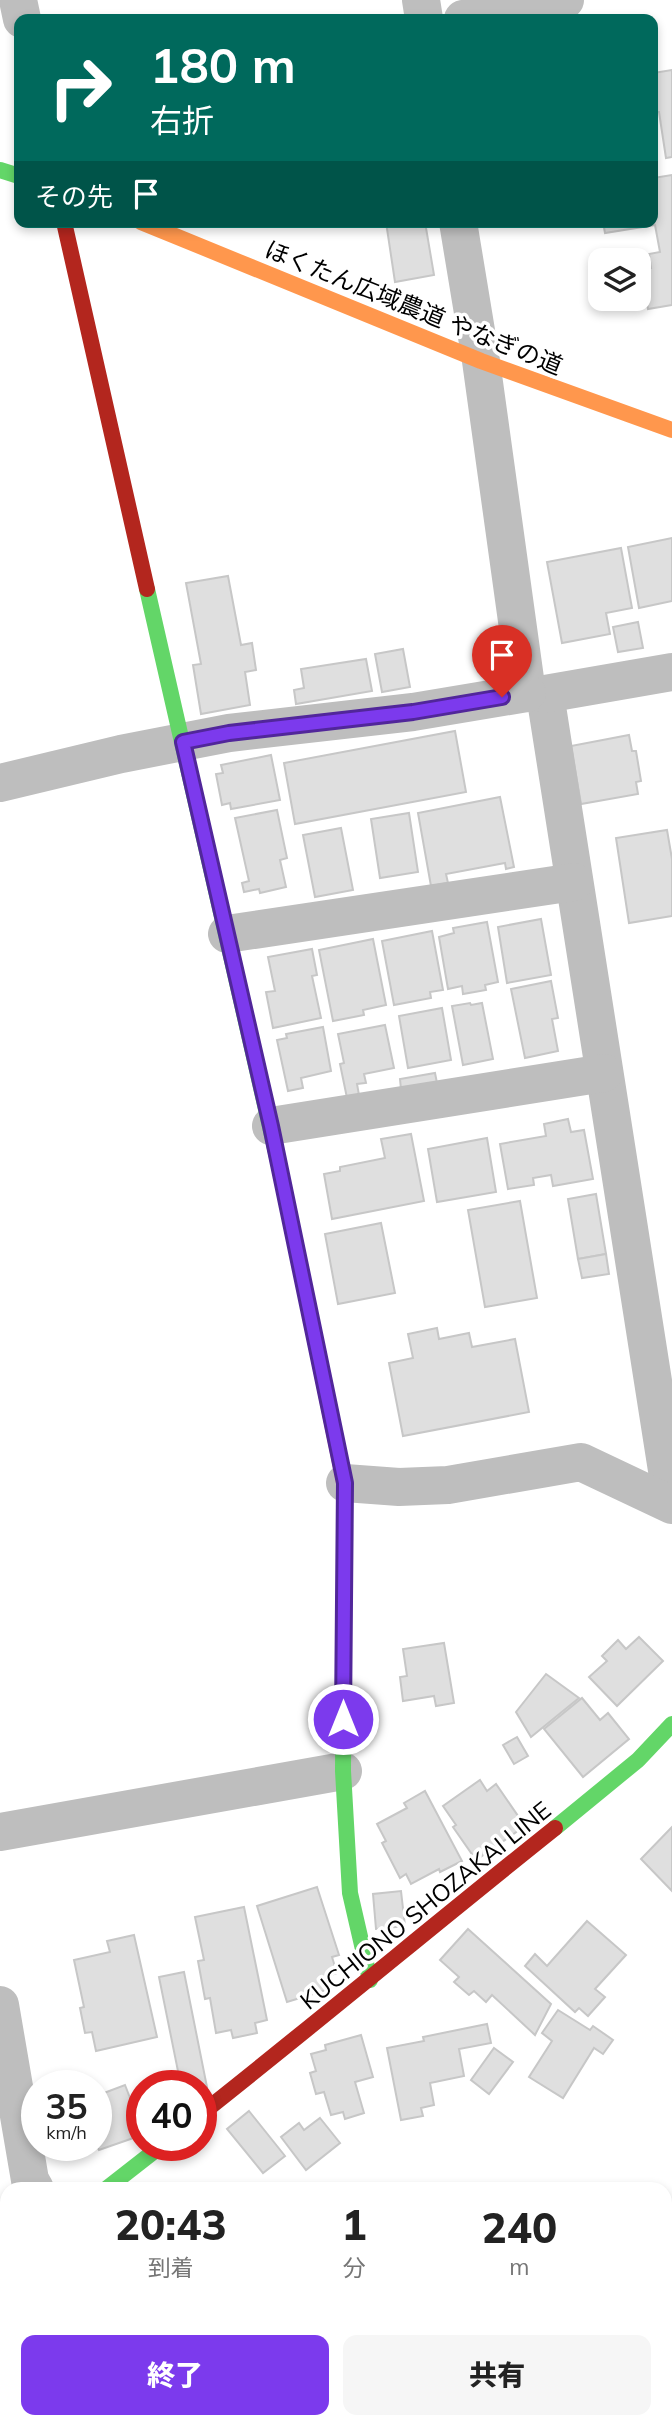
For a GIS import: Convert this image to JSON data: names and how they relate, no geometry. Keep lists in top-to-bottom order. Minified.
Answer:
{"streets":{"street":["ほくたん広域農道 やなぎの道","KUCHIONO SHOZAKAI LINE"]},"page":{"turn":["180 m","右折"],"then":"その先","speed":"35 km/h","limit":"40","eta":["20:43","到着","1","分","240","m"],"buttons":["終了","共有"]}}
